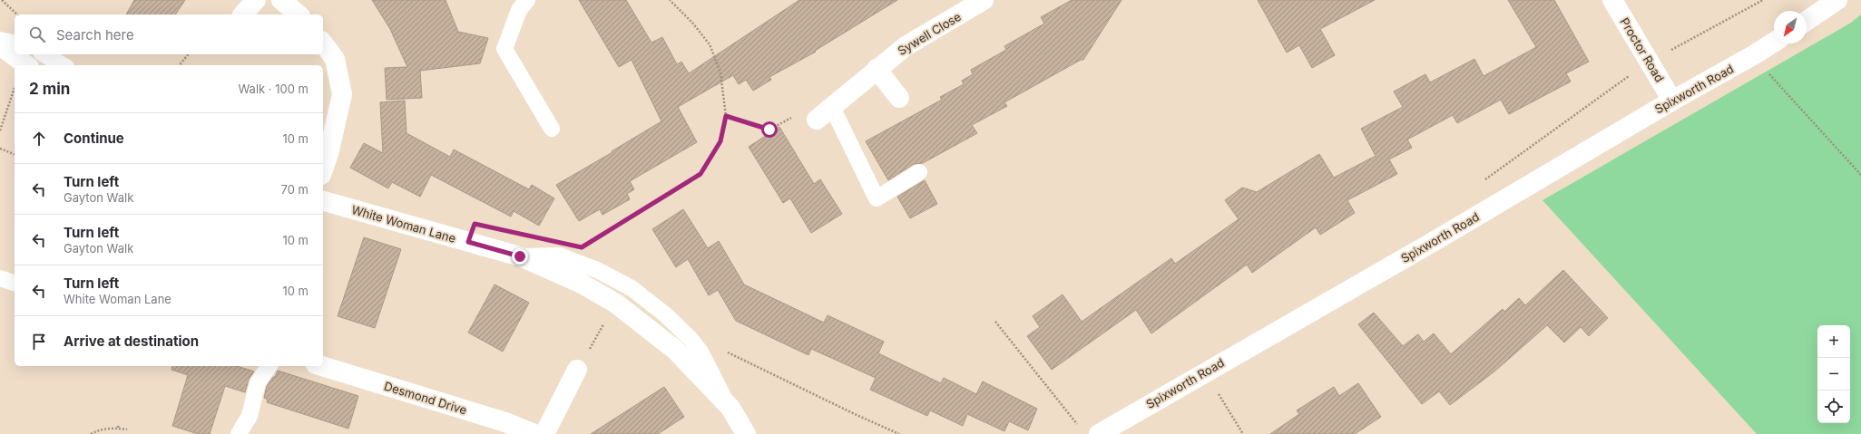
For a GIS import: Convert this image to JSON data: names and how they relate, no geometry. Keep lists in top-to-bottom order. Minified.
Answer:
{"streets":{"street":["Sywell Close","Proctor Road","Spixworth Road","White Woman Lane","Desmond Drive"]},"crossings":[["Proctor Road","Spixworth Road"]],"north":"bottom left","page":{"search":"Search here","heading":["2 min","Walk · 100 m"],"list":[["Continue","10 m"],["Turn left","Gayton Walk","70 m"],["Turn left","Gayton Walk","10 m"],["Turn left","White Woman Lane","10 m"],"Arrive at destination"],"map_buttons":["+","−"]}}
